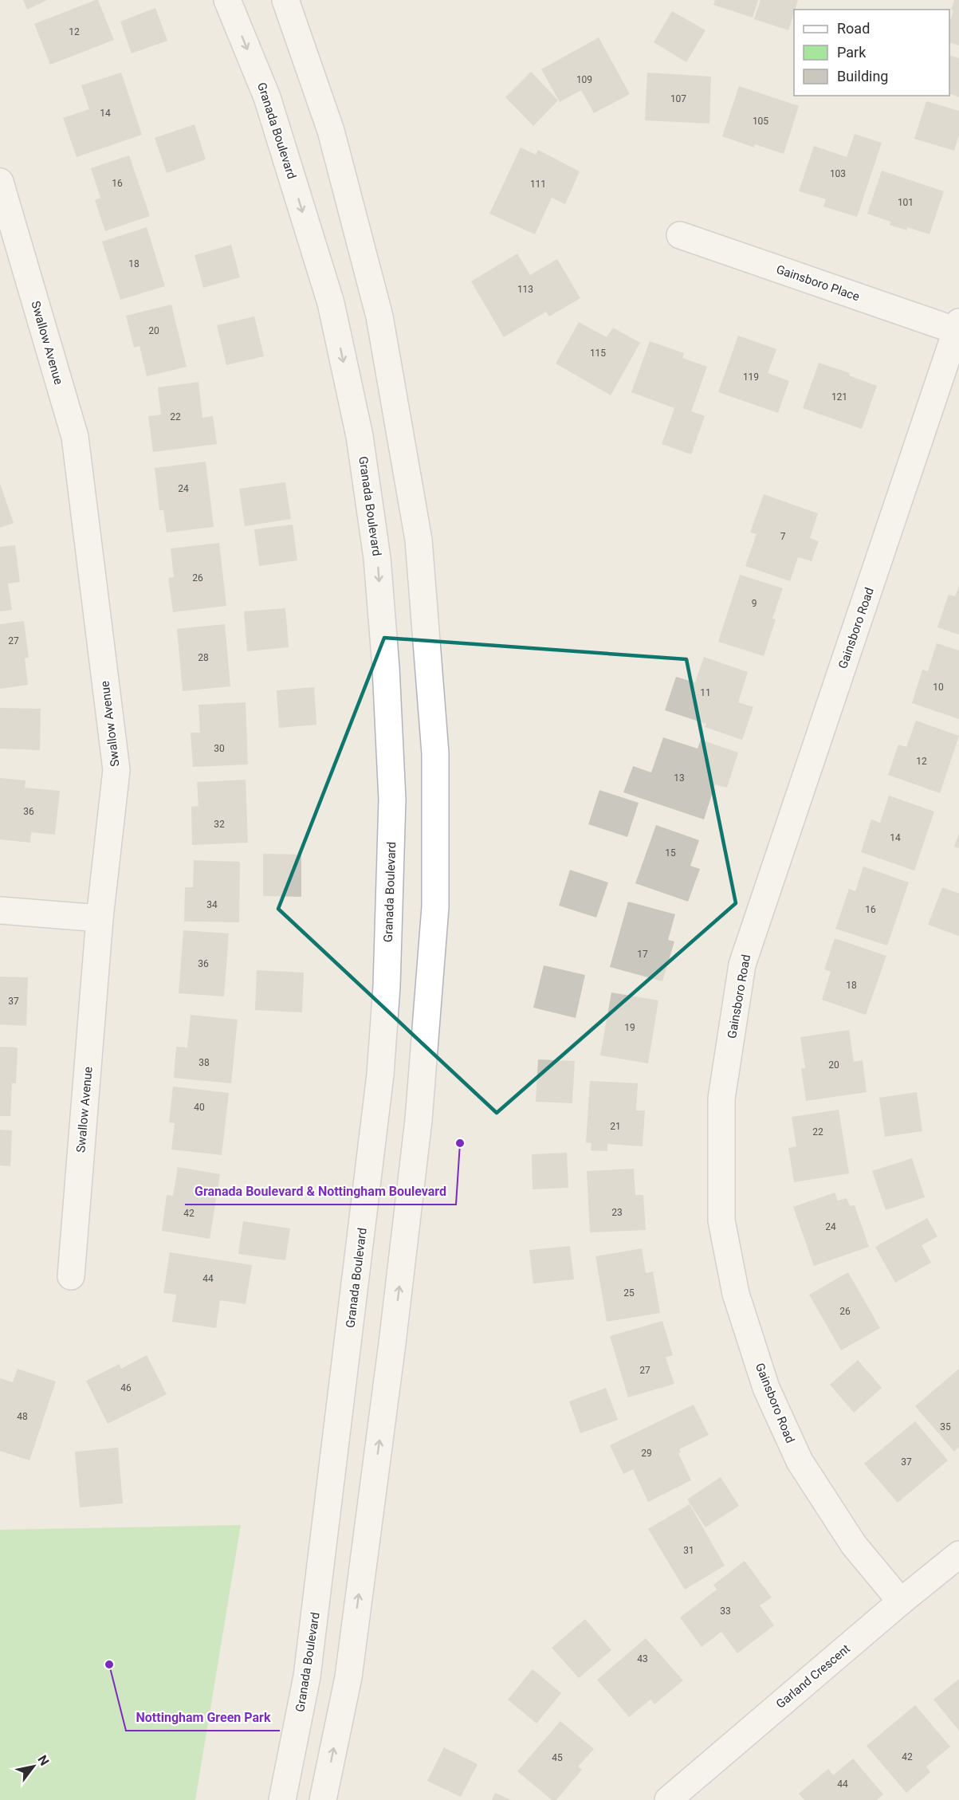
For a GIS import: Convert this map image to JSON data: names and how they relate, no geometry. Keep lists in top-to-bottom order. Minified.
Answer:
{"streets":{"main road":["Granada Boulevard","Gainsboro Place","Swallow Avenue","Gainsboro Road","Garland Crescent"]},"crossings":[["Gainsboro Place","Gainsboro Road"],["Gainsboro Road","Garland Crescent"]],"places":["Granada Boulevard & Nottingham Boulevard","Nottingham Green Park"],"house_numbers":["12","109","107","14","105","103","16","111","101","18","113","20","115","119","121","22","24","7","26","9","27","28","10","11","30","12","13","36","32","14","15","34","16","17","36","18","37","19","38","20","40","21","22","23","42","24","44","25","26","27","46","48","35","29","37","31","33","43","42","45","44"],"legend":["Road","Park","Building"],"north":"top right"}
